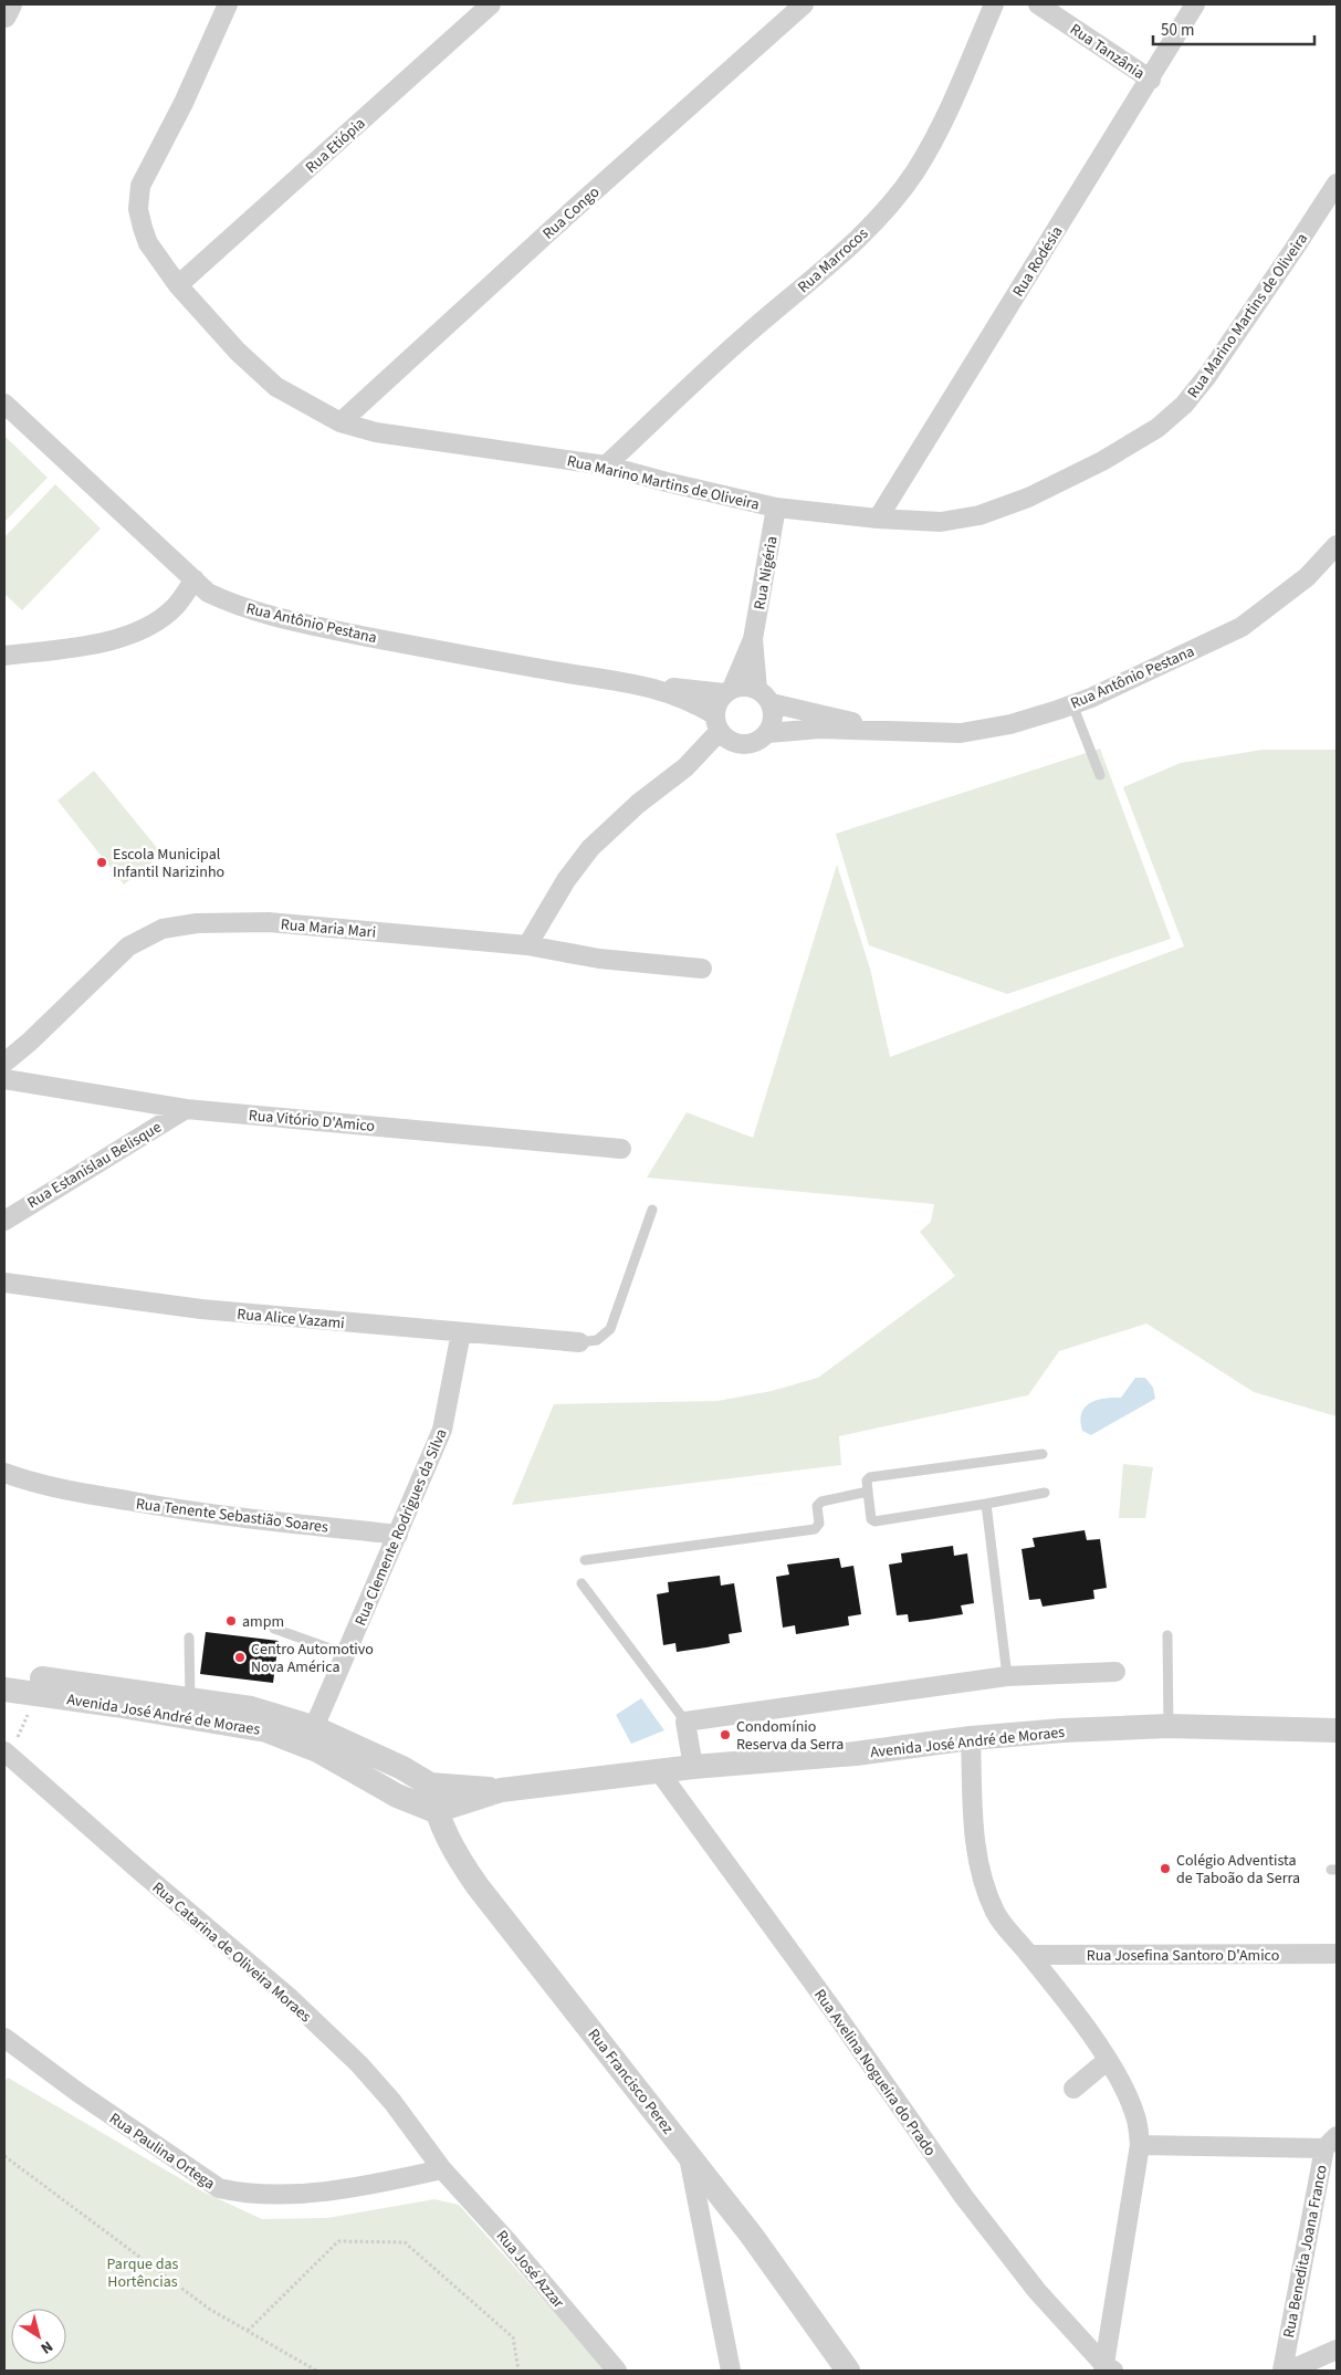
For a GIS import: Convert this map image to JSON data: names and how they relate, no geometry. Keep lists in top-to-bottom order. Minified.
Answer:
{"streets":{"street":["Rua Tanzânia","Rua Etiópia","Rua Congo","Rua Marrocos","Rua Rodésia","Rua Marino Martins de Oliveira","Rua Nigéria","Rua Antônio Pestana","Rua Maria Mari","Rua Vitório D'Amico","Rua Estanislau Belisque","Rua Alice Vazami","Rua Tenente Sebastião Soares","Rua Clemente Rodrigues da Silva","Avenida José André de Moraes","Rua Catarina de Oliveira Moraes","Rua Josefina Santoro D'Amico","Rua Avelina Nogueira do Prado","Rua Francisco Perez","Rua Paulina Ortega","Rua Benedita Joana Franco","Rua José Azzar"]},"crossings":[["Rua Tanzânia","Rua Rodésia"],["Rua Etiópia","Rua Marino Martins de Oliveira"],["Rua Congo","Rua Marino Martins de Oliveira"],["Rua Marrocos","Rua Marino Martins de Oliveira"],["Rua Rodésia","Rua Marino Martins de Oliveira"],["Rua Marino Martins de Oliveira","Rua Nigéria"],["Rua Nigéria","Rua Antônio Pestana"],["Rua Vitório D'Amico","Rua Estanislau Belisque"],["Rua Alice Vazami","Rua Clemente Rodrigues da Silva"],["Rua Tenente Sebastião Soares","Rua Clemente Rodrigues da Silva"],["Rua Clemente Rodrigues da Silva","Avenida José André de Moraes"],["Avenida José André de Moraes","Rua Avelina Nogueira do Prado"],["Avenida José André de Moraes","Rua Francisco Perez"],["Rua Catarina de Oliveira Moraes","Rua Paulina Ortega"],["Rua Catarina de Oliveira Moraes","Rua José Azzar"],["Rua Paulina Ortega","Rua José Azzar"]],"parks":["Parque das Hortências"],"places":["Escola Municipal Infantil Narizinho","ampm","Centro Automotivo Nova América","Condomínio Reserva da Serra","Colégio Adventista de Taboão da Serra"],"scale_bar":"50 m","north":"bottom right"}
